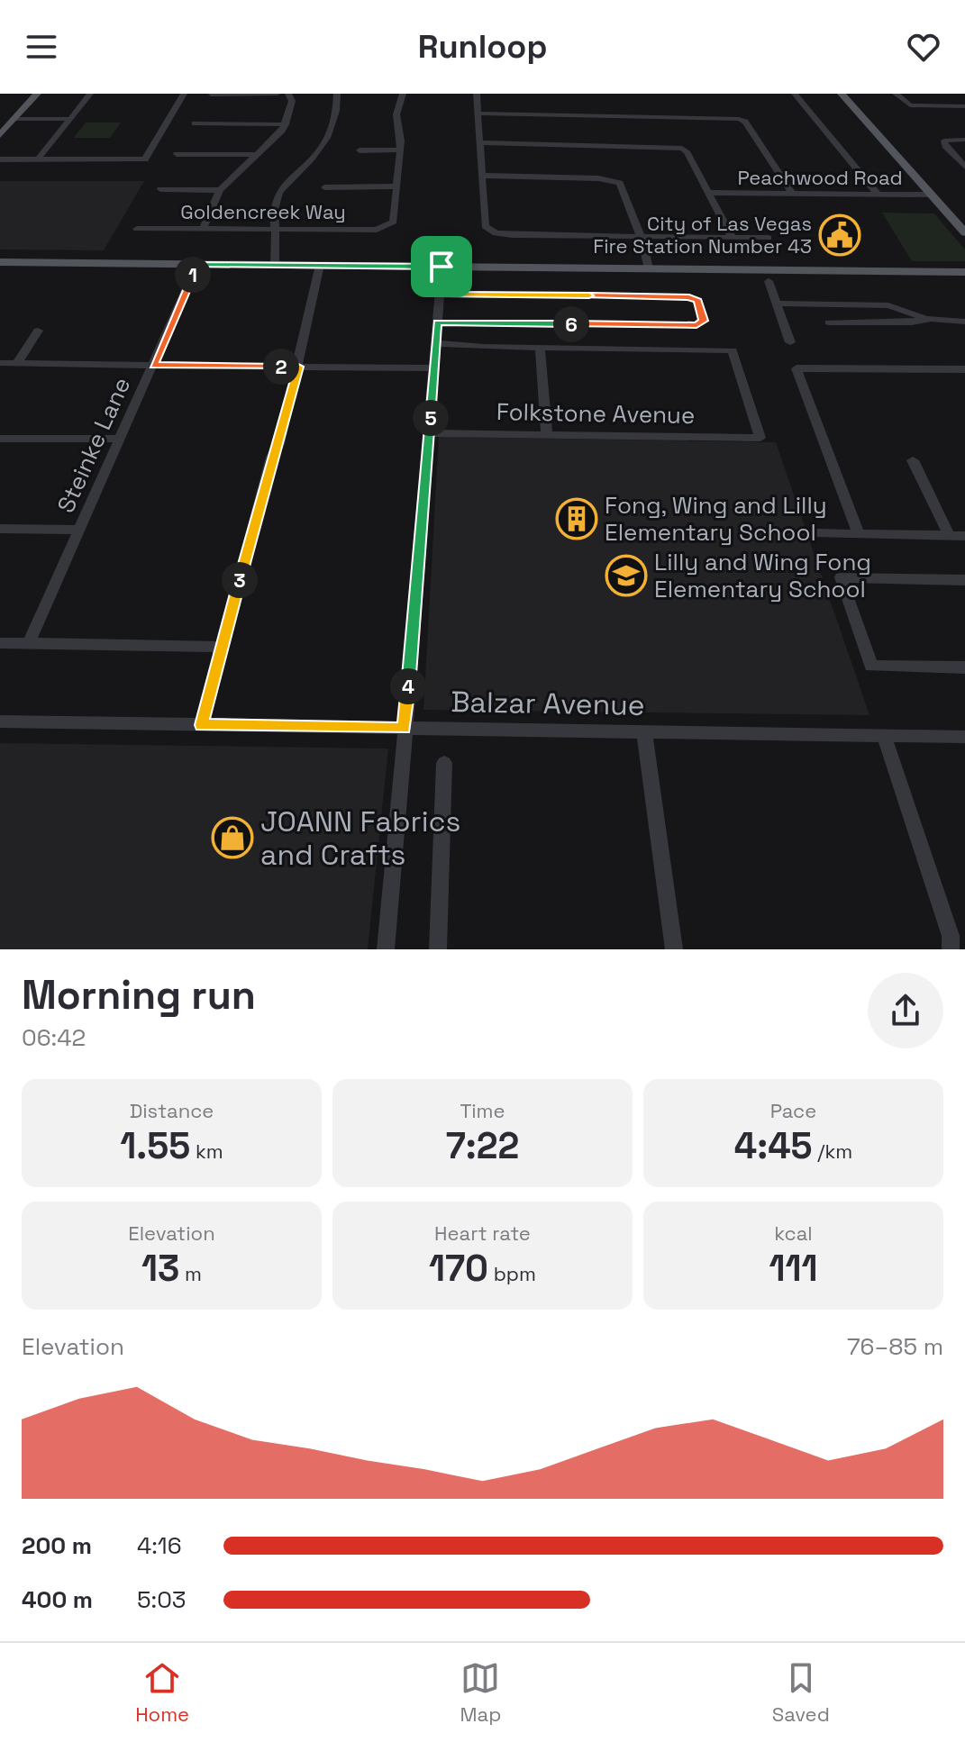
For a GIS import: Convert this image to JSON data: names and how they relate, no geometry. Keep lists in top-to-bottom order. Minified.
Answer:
{"streets":{"street":["Peachwood Road","Goldencreek Way","Folkstone Avenue","Steinke Lane","Balzar Avenue"]},"places":{"public building":["City of Las Vegas Fire Station Number 43"],"building":["Fong, Wing and Lilly Elementary School"],"school or university":["Lilly and Wing Fong Elementary School"],"shop":["JOANN Fabrics and Crafts"]},"page":{"header":"Runloop","pins":["1","6","2","5","3","4"],"heading":["Morning run","06:42"],"stats":[["Distance","1.55 km"],["Time","7:22"],["Pace","4:45 /km"],["Elevation","13 m"],["Heart rate","170 bpm"],["kcal","111"]],"chart":["Elevation","76–85 m"],"list":[{"name":"200 m","note":"4:16"},{"name":"400 m","note":"5:03"}],"tabs":["Home","Map","Saved"]}}
